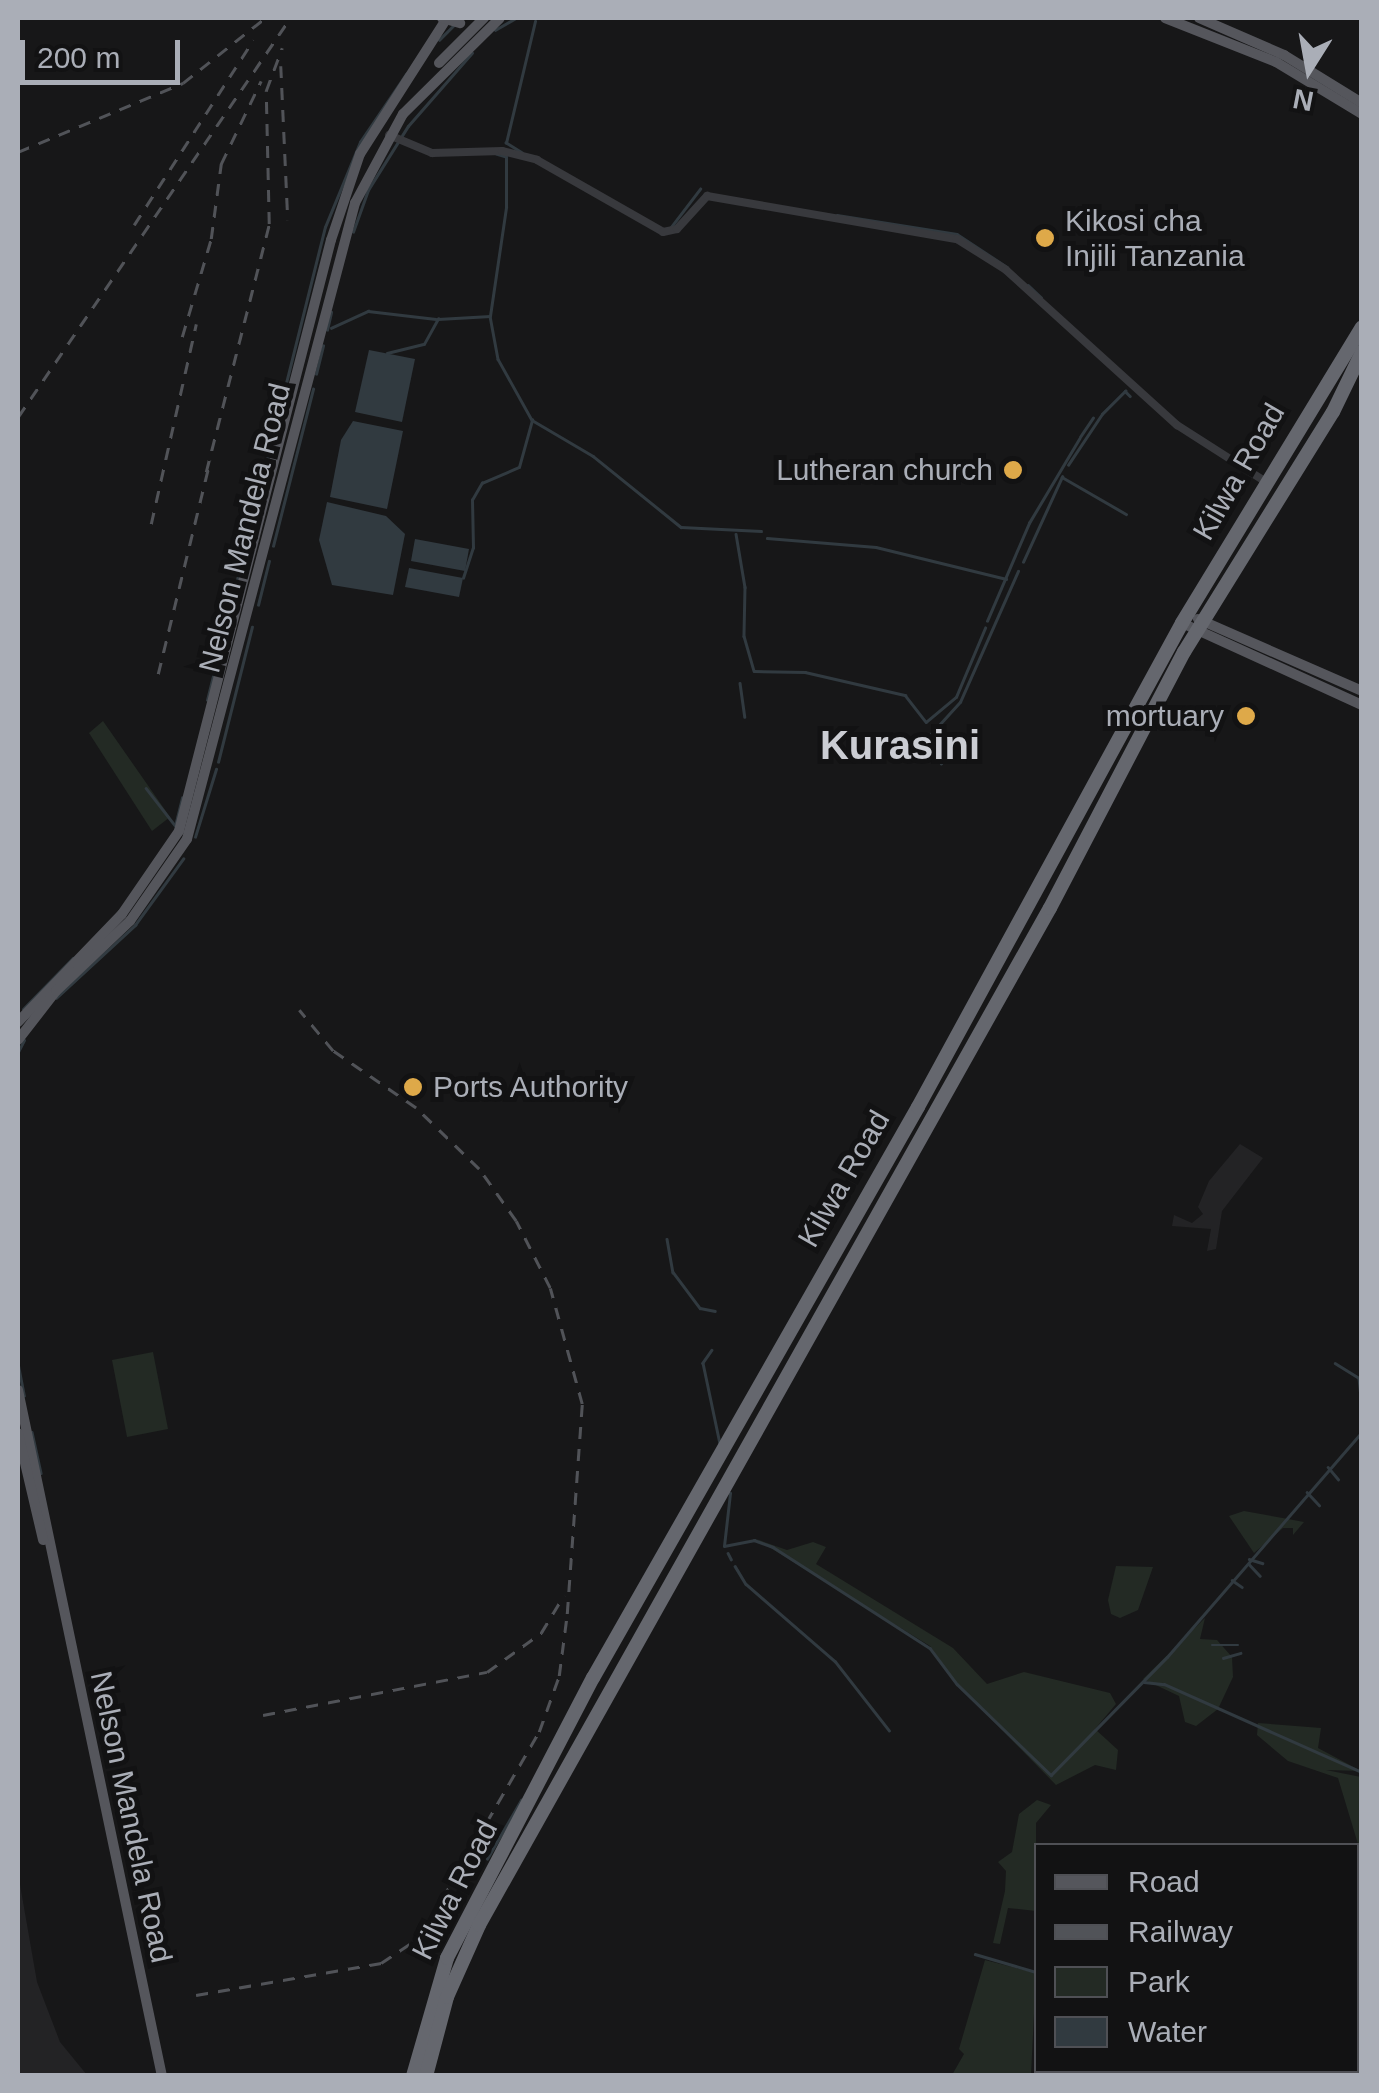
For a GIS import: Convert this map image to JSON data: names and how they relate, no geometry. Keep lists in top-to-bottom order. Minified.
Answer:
{"streets":{"highway":["Kilwa Road"],"main road":["Nelson Mandela Road"]},"districts":["Kurasini"],"places":["Kikosi cha Injili Tanzania","Lutheran church","mortuary","Ports Authority"],"legend":["Road","Railway","Park","Water"],"scale_bar":"200 m","north":"bottom"}
